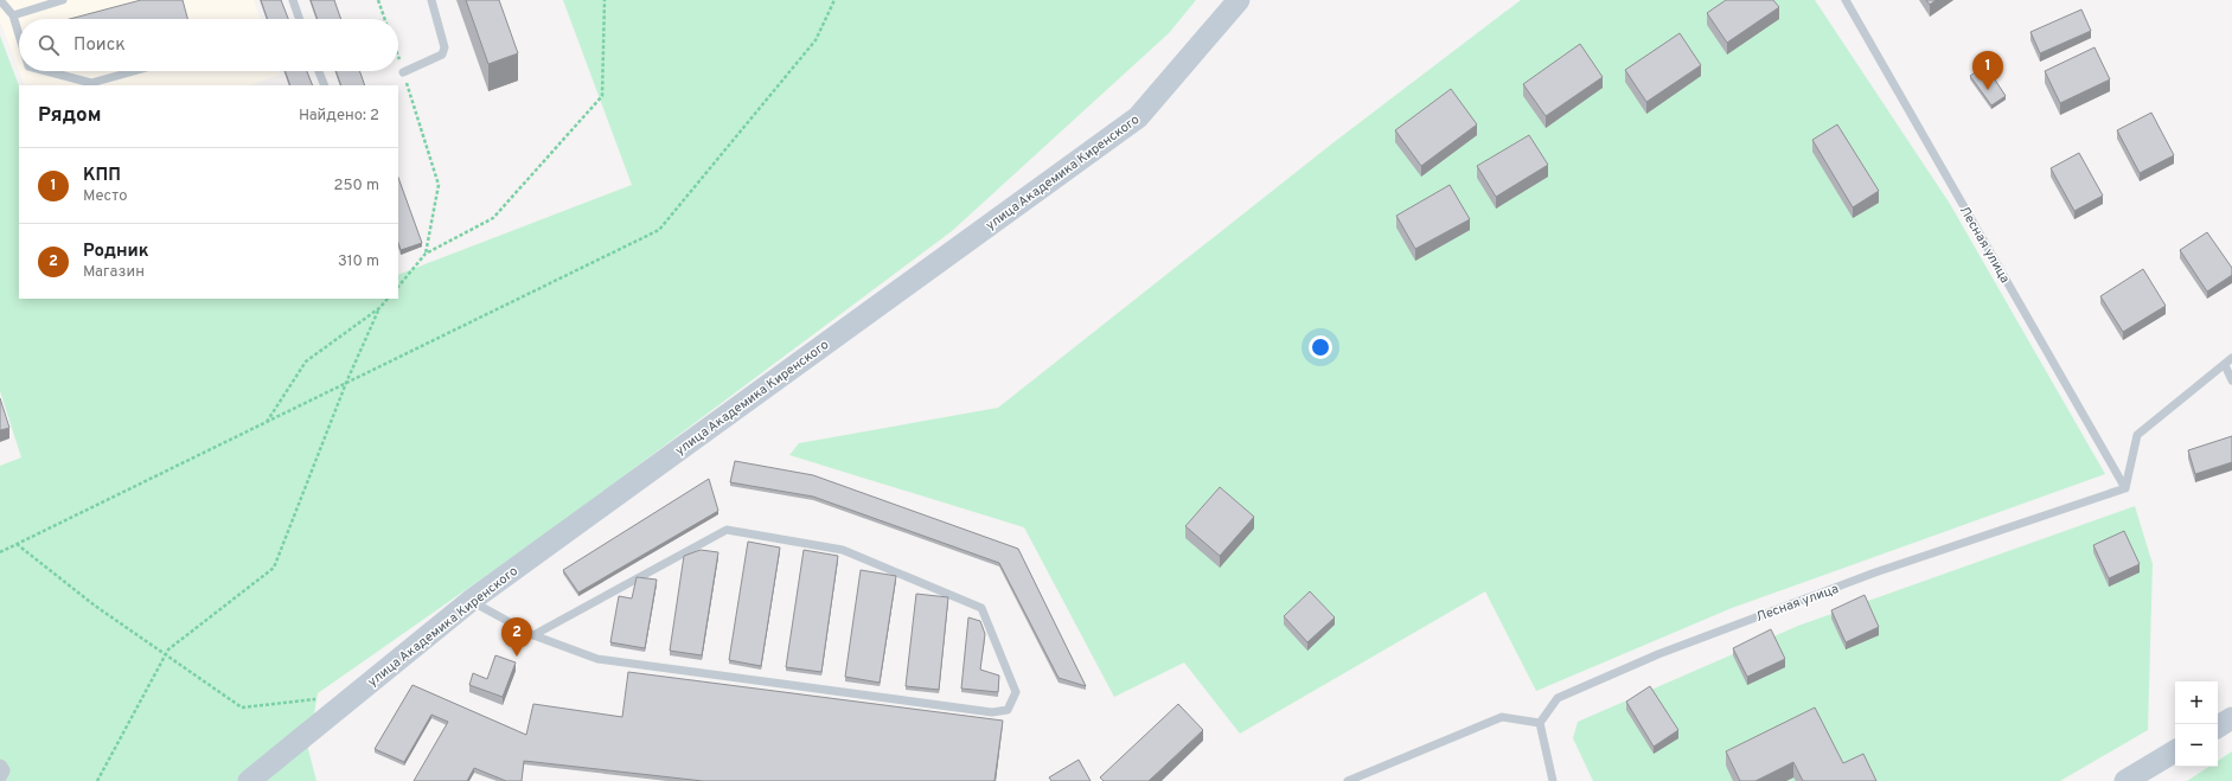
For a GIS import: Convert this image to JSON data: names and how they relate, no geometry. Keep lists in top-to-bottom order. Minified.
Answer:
{"streets":{"main road":["улица Академика Киренского"],"lane":["Лесная улица"]},"page":{"search":"Поиск","pins":["1","2"],"heading":["Рядом","Найдено: 2"],"list":[{"mark":"1","name":"КПП","note":"Место","value":"250 m"},{"mark":"2","name":"Родник","note":"Магазин","value":"310 m"}],"map_buttons":["+","−"]}}
